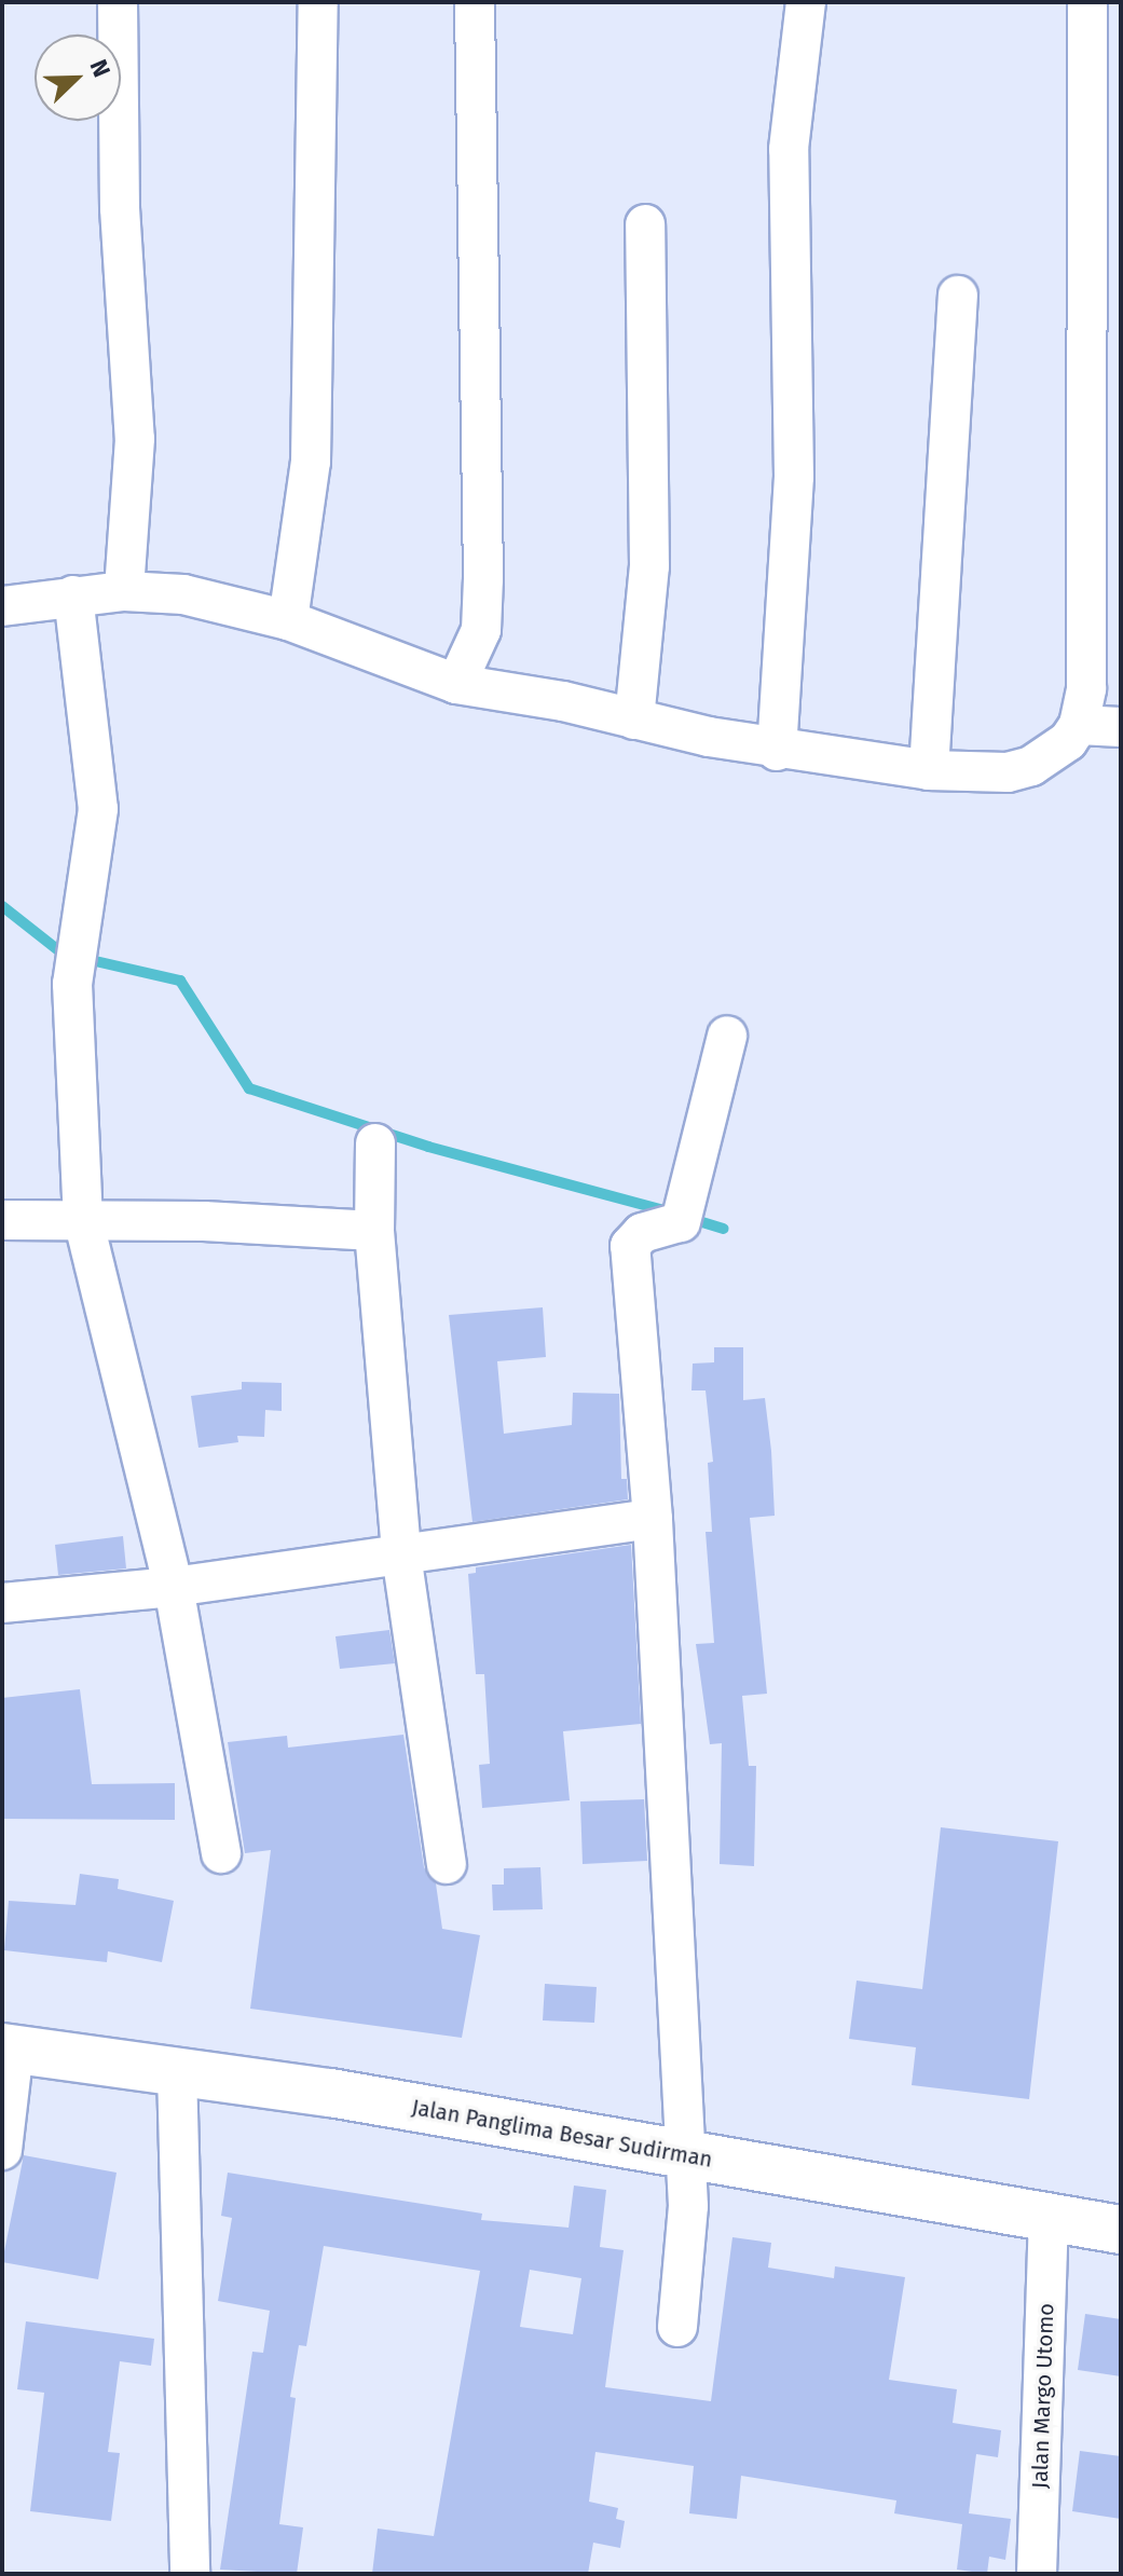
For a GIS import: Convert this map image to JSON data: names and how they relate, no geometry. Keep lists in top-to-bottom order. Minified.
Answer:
{"streets":{"main road":["Jalan Panglima Besar Sudirman"],"street":["Jalan Margo Utomo"]},"crossings":[["Jalan Panglima Besar Sudirman","Jalan Margo Utomo"]],"north":"top right"}
